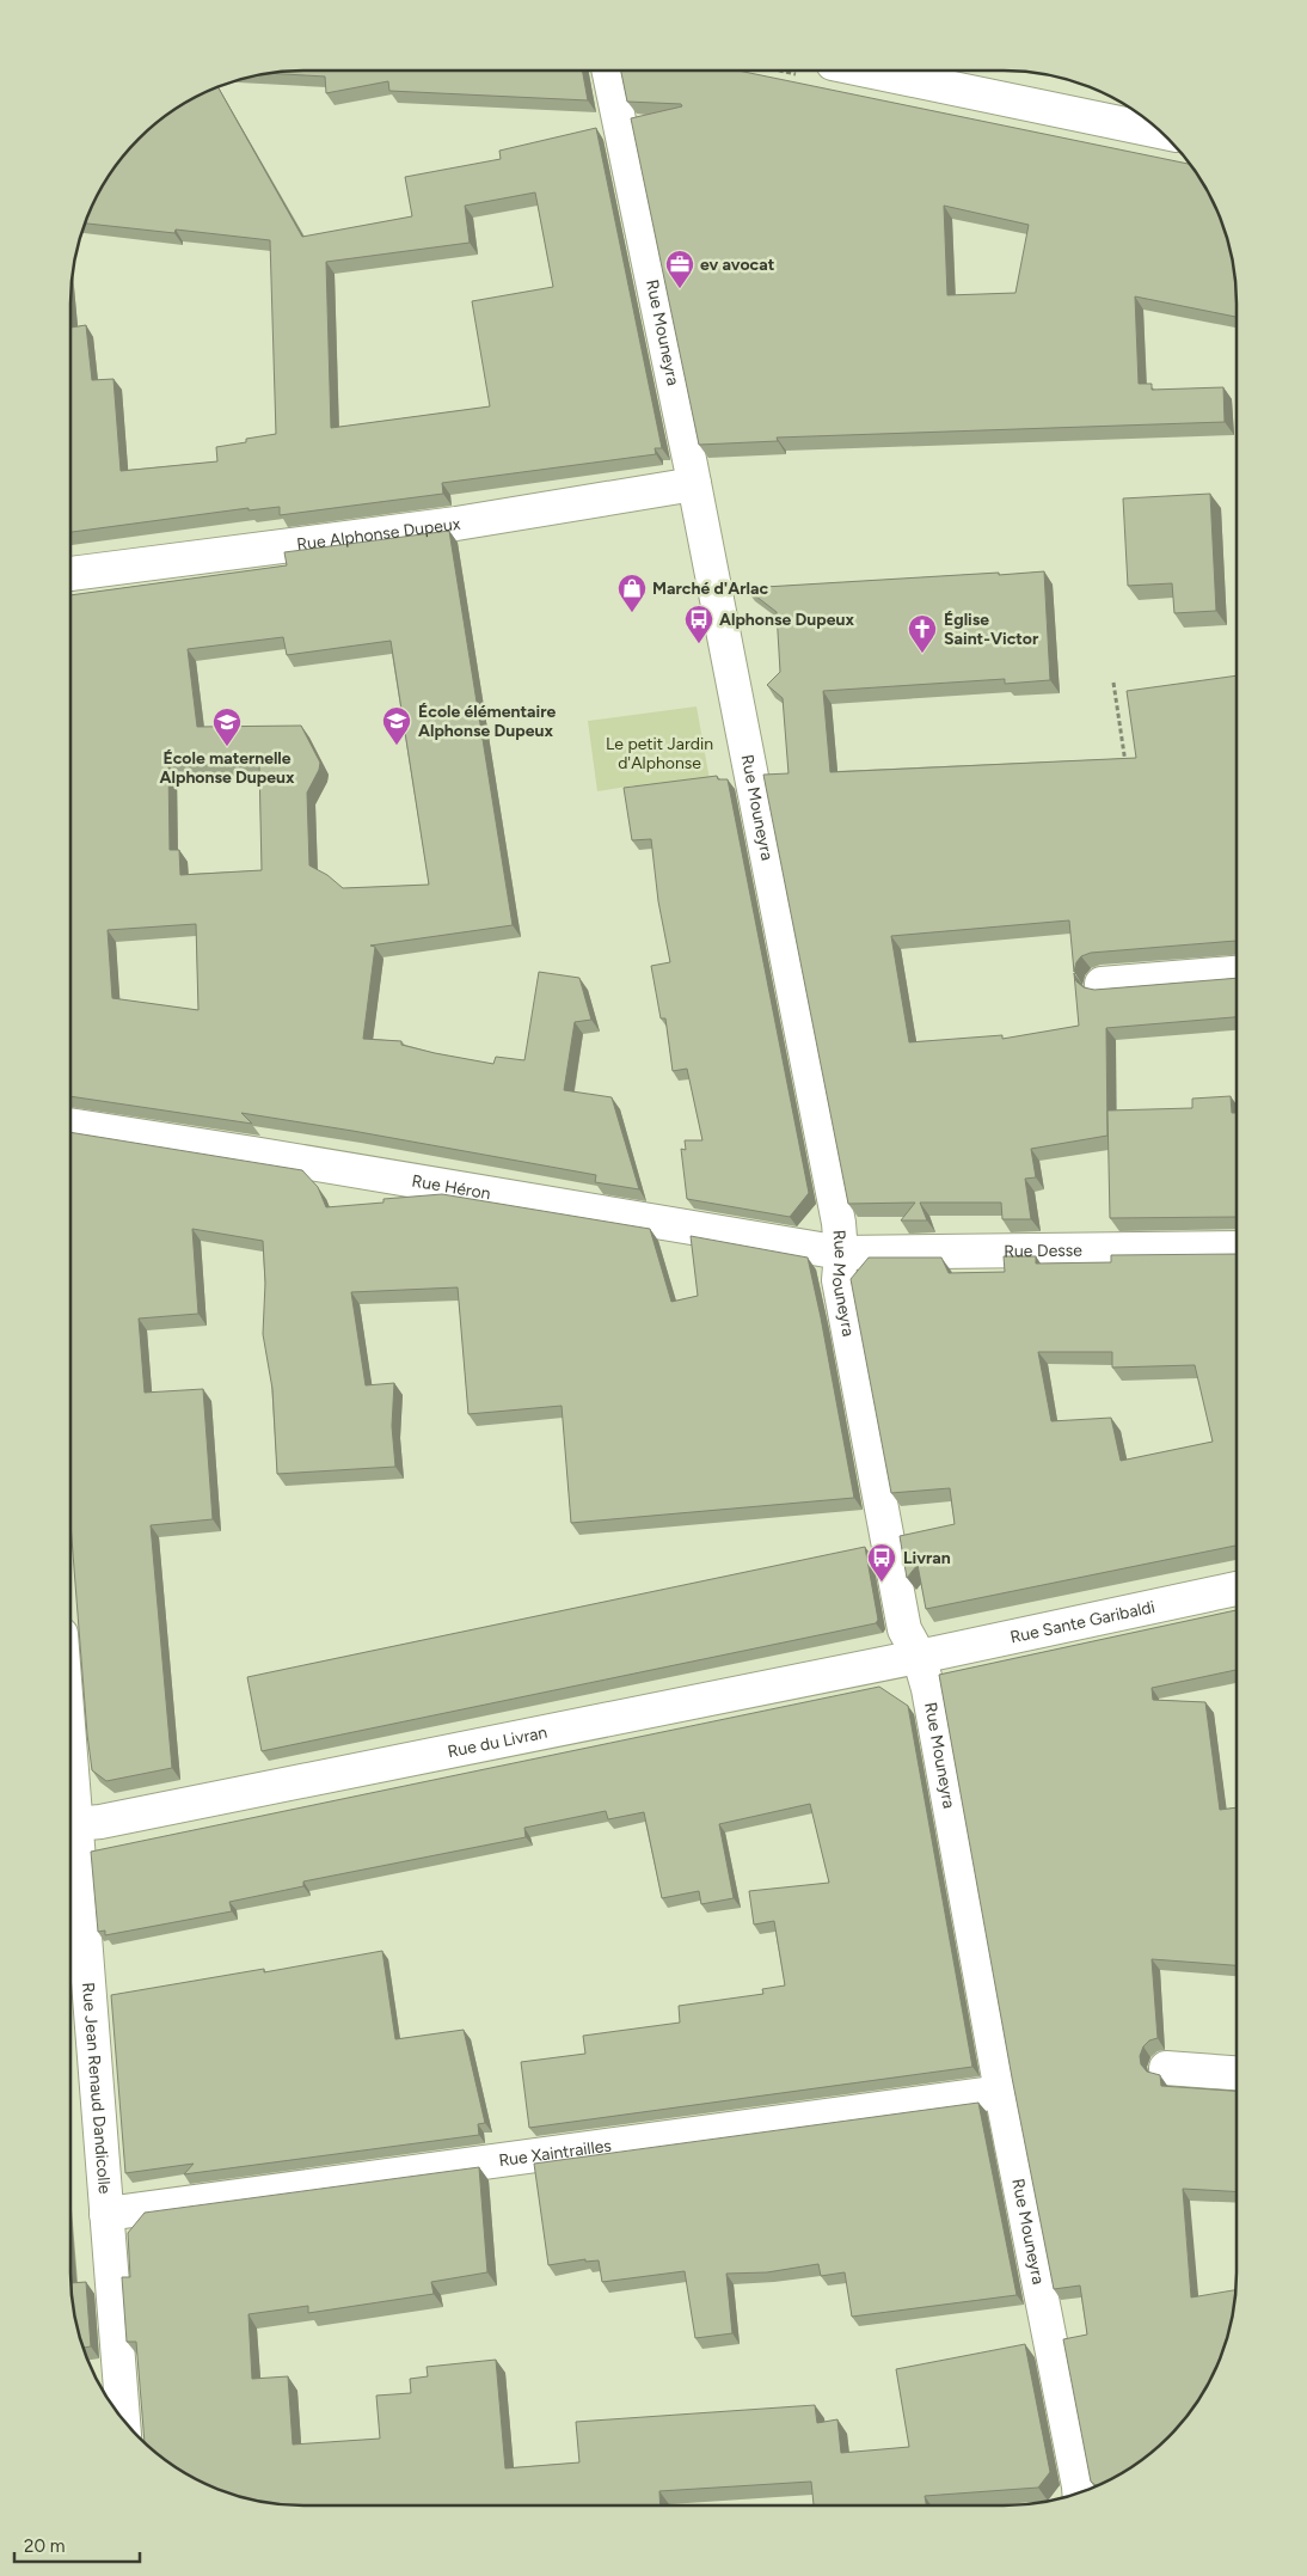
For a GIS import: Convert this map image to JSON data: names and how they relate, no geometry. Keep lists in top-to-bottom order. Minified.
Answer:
{"streets":{"street":["Rue Mouneyra","Rue Alphonse Dupeux","Rue Héron","Rue Desse","Rue Sante Garibaldi","Rue du Livran","Rue Jean Renaud Dandicolle","Rue Xaintrailles"]},"crossings":[["Rue Mouneyra","Rue Alphonse Dupeux"],["Rue Mouneyra","Rue Héron"],["Rue Mouneyra","Rue Desse"],["Rue Mouneyra","Rue Sante Garibaldi"],["Rue Mouneyra","Rue du Livran"],["Rue Mouneyra","Rue Xaintrailles"],["Rue Héron","Rue Desse"],["Rue Sante Garibaldi","Rue du Livran"],["Rue du Livran","Rue Jean Renaud Dandicolle"],["Rue Jean Renaud Dandicolle","Rue Xaintrailles"]],"parks":["Le petit Jardin d'Alphonse"],"places":{"office":["ev avocat"],"shop":["Marché d'Arlac"],"bus stop":["Alphonse Dupeux","Livran"],"church":["Église Saint-Victor"],"school or university":["École élémentaire Alphonse Dupeux","École maternelle Alphonse Dupeux"]},"scale_bar":"20 m"}
